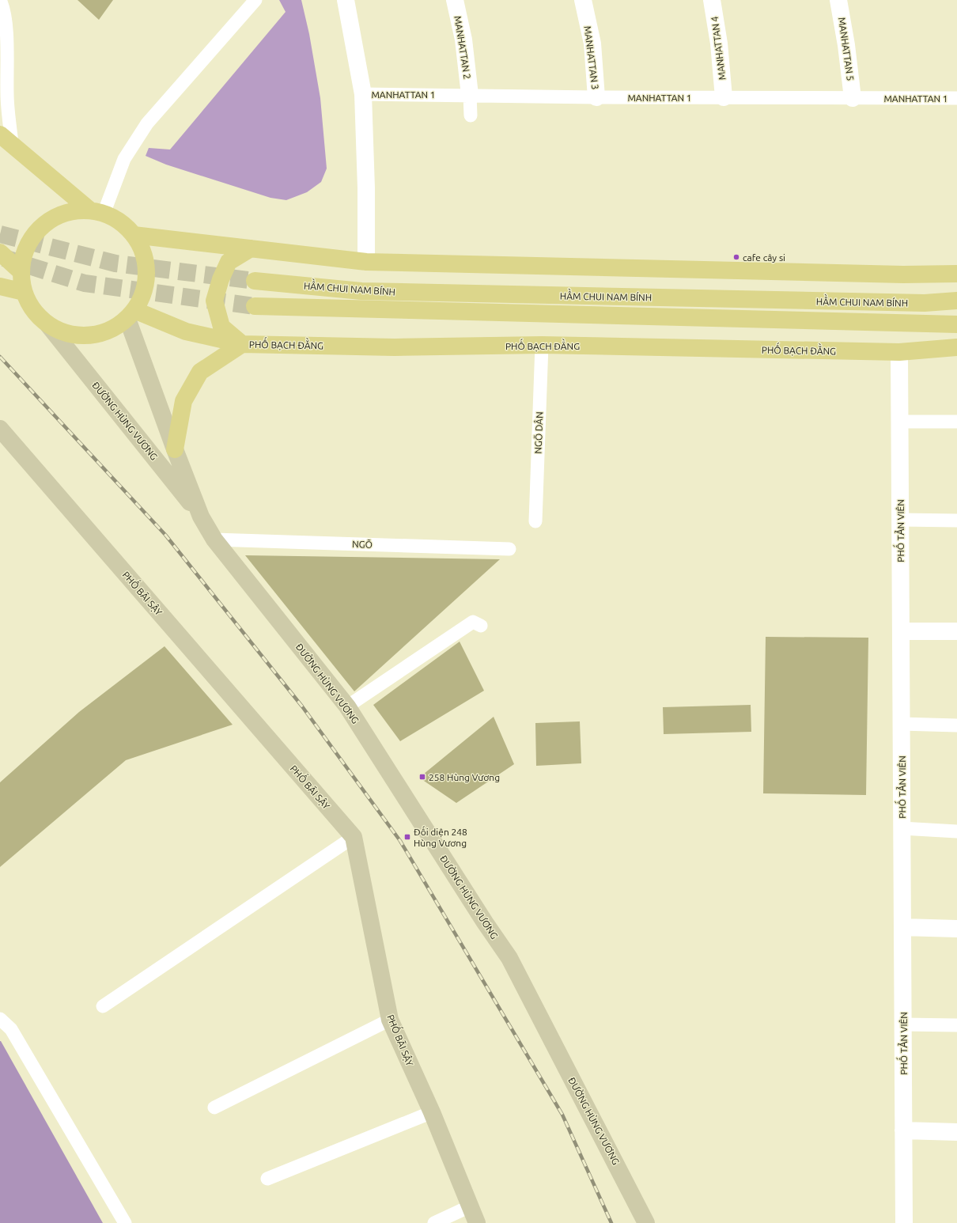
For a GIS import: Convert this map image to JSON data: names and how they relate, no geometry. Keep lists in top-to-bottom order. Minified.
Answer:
{"streets":{"main road":["HẦM CHUI NAM BÍNH","PHỐ BẠCH ĐẰNG","ĐƯỜNG HÙNG VƯƠNG","PHỐ BÃI SẬY"],"street":["MANHATTAN 2","MANHATTAN 4","MANHATTAN 5","MANHATTAN 3","PHỐ TẢN VIÊN"],"lane":["MANHATTAN 1","NGÕ DÂN","NGÕ"]},"crossings":[["MANHATTAN 2","MANHATTAN 1"],["MANHATTAN 4","MANHATTAN 1"],["MANHATTAN 5","MANHATTAN 1"],["MANHATTAN 3","MANHATTAN 1"],["PHỐ BẠCH ĐẰNG","ĐƯỜNG HÙNG VƯƠNG"],["PHỐ BẠCH ĐẰNG","NGÕ DÂN"],["PHỐ BẠCH ĐẰNG","PHỐ TẢN VIÊN"],["ĐƯỜNG HÙNG VƯƠNG","NGÕ"]],"places":{"other":["cafe cây si"],"transit":["258 Hùng Vương","Đối diện 248 Hùng Vương"]}}
